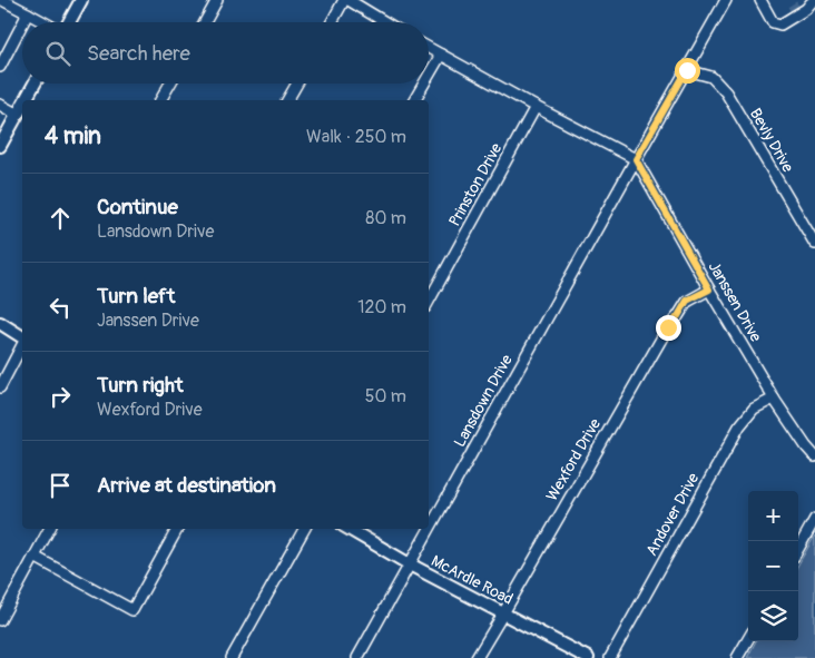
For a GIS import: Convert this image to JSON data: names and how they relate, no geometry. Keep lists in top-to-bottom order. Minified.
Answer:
{"streets":{"main road":["McArdle Road"],"street":["Bevly Drive","Prinston Drive","Janssen Drive","Lansdown Drive","Wexford Drive","Andover Drive"]},"crossings":[["Bevly Drive","Lansdown Drive"],["Janssen Drive","Lansdown Drive"],["Janssen Drive","Wexford Drive"],["Janssen Drive","Andover Drive"],["Lansdown Drive","McArdle Road"],["Wexford Drive","McArdle Road"]],"page":{"search":"Search here","heading":["4 min","Walk · 250 m"],"list":[["Continue","Lansdown Drive","80 m"],["Turn left","Janssen Drive","120 m"],["Turn right","Wexford Drive","50 m"],"Arrive at destination"],"map_buttons":["+","−"]}}
